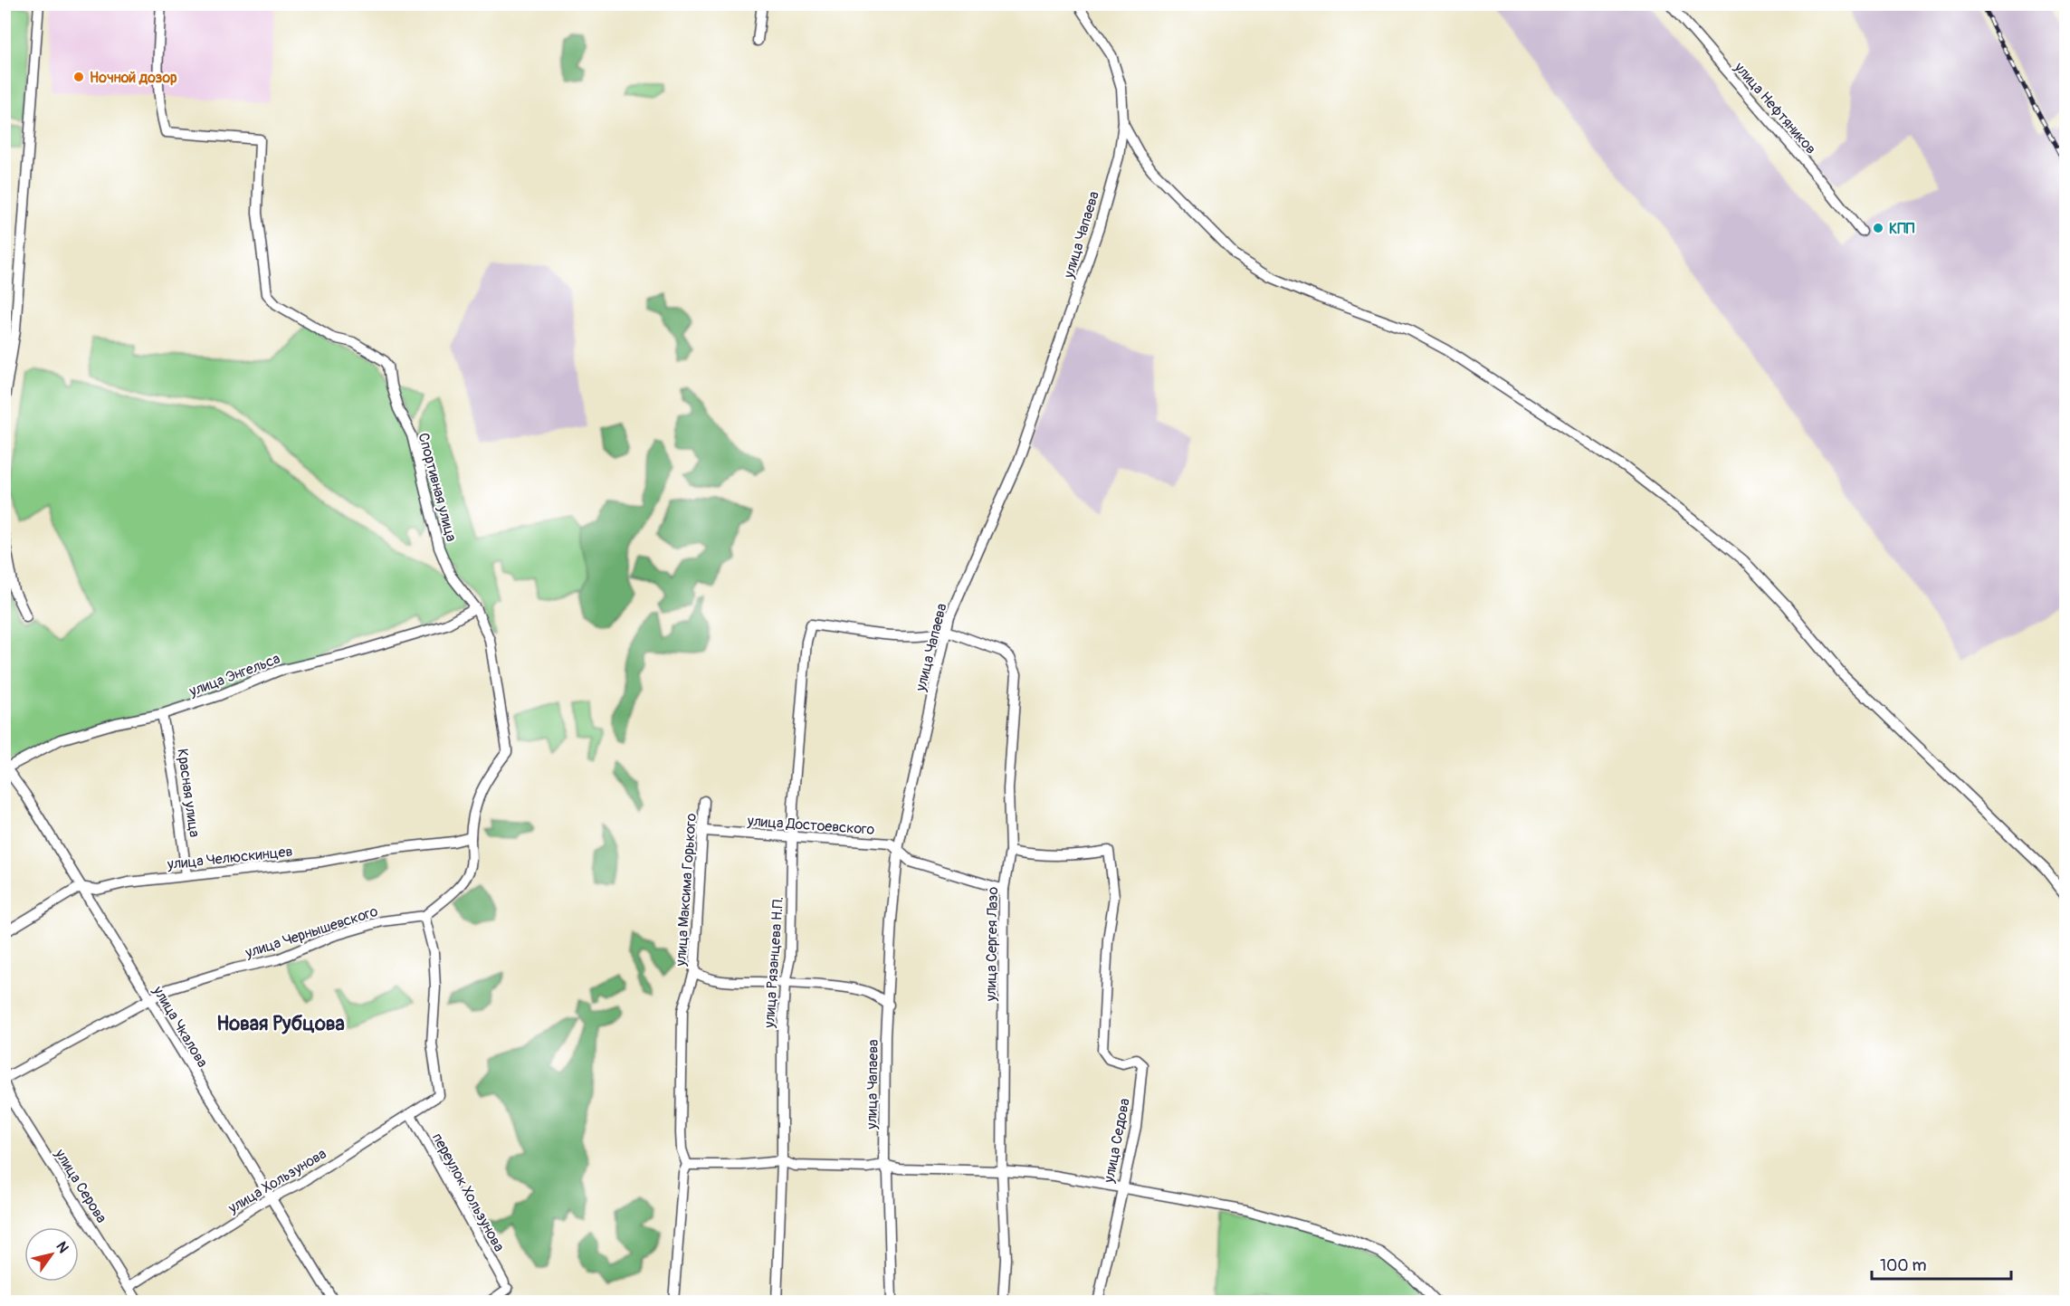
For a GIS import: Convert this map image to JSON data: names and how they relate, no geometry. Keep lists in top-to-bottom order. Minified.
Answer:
{"streets":{"street":["улица Нефтяников","улица Чапаева","Спортивная улица","улица Энгельса","Красная улица","улица Достоевского","улица Челюскинцев","улица Максима Горького","улица Чернышевского","улица Сергея Лазо","улица Рязанцева Н.П.","улица Чкалова","улица Седова","улица Хользунова","улица Серова","переулок Хользунова"]},"crossings":[["улица Чапаева","улица Достоевского"],["улица Чапаева","улица Сергея Лазо"],["улица Чапаева","улица Рязанцева Н.П."],["Спортивная улица","улица Энгельса"],["Спортивная улица","улица Челюскинцев"],["Спортивная улица","улица Чернышевского"],["Спортивная улица","улица Хользунова"],["улица Энгельса","Красная улица"],["улица Энгельса","улица Чкалова"],["Красная улица","улица Челюскинцев"],["улица Достоевского","улица Максима Горького"],["улица Достоевского","улица Сергея Лазо"],["улица Достоевского","улица Рязанцева Н.П."],["улица Челюскинцев","улица Чкалова"],["улица Чернышевского","улица Чкалова"],["улица Чернышевского","улица Хользунова"],["улица Чернышевского","улица Серова"],["улица Сергея Лазо","улица Рязанцева Н.П."],["улица Сергея Лазо","улица Седова"],["улица Чкалова","улица Хользунова"],["улица Хользунова","улица Серова"],["улица Хользунова","переулок Хользунова"]],"districts":["Новая Рубцова"],"places":["Ночной дозор","КПП"],"scale_bar":"100 m","north":"top right"}
